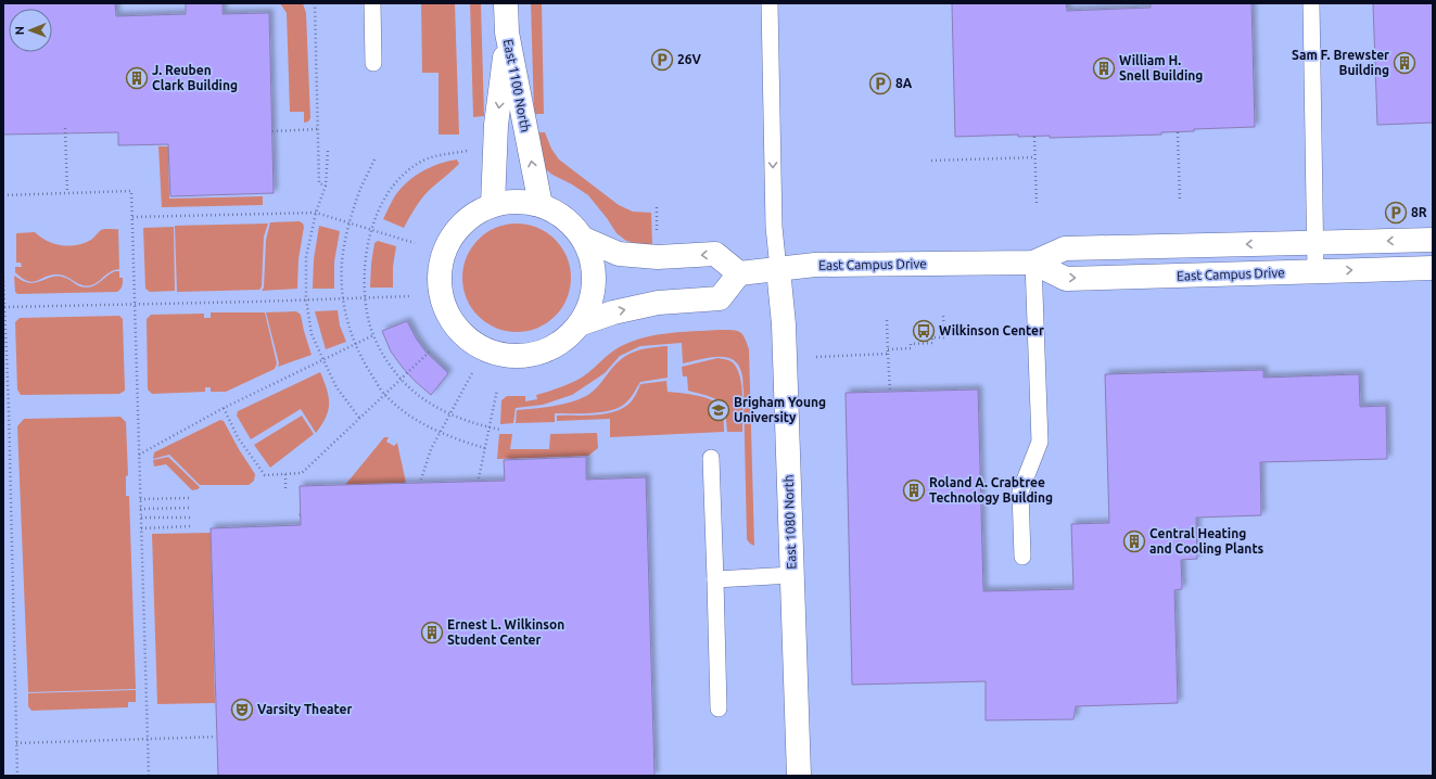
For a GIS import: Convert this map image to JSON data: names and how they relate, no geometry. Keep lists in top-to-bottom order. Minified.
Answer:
{"streets":{"street":["East 1100 North","East Campus Drive","East 1080 North"]},"crossings":[["East Campus Drive","East 1080 North"]],"places":{"parking":["26V","8A","8R"],"building":["Sam F. Brewster Building","William H. Snell Building","J. Reuben Clark Building","Roland A. Crabtree Technology Building","Central Heating and Cooling Plants","Ernest L. Wilkinson Student Center"],"bus stop":["Wilkinson Center"],"school or university":["Brigham Young University"],"theatre":["Varsity Theater"]},"north":"left"}
